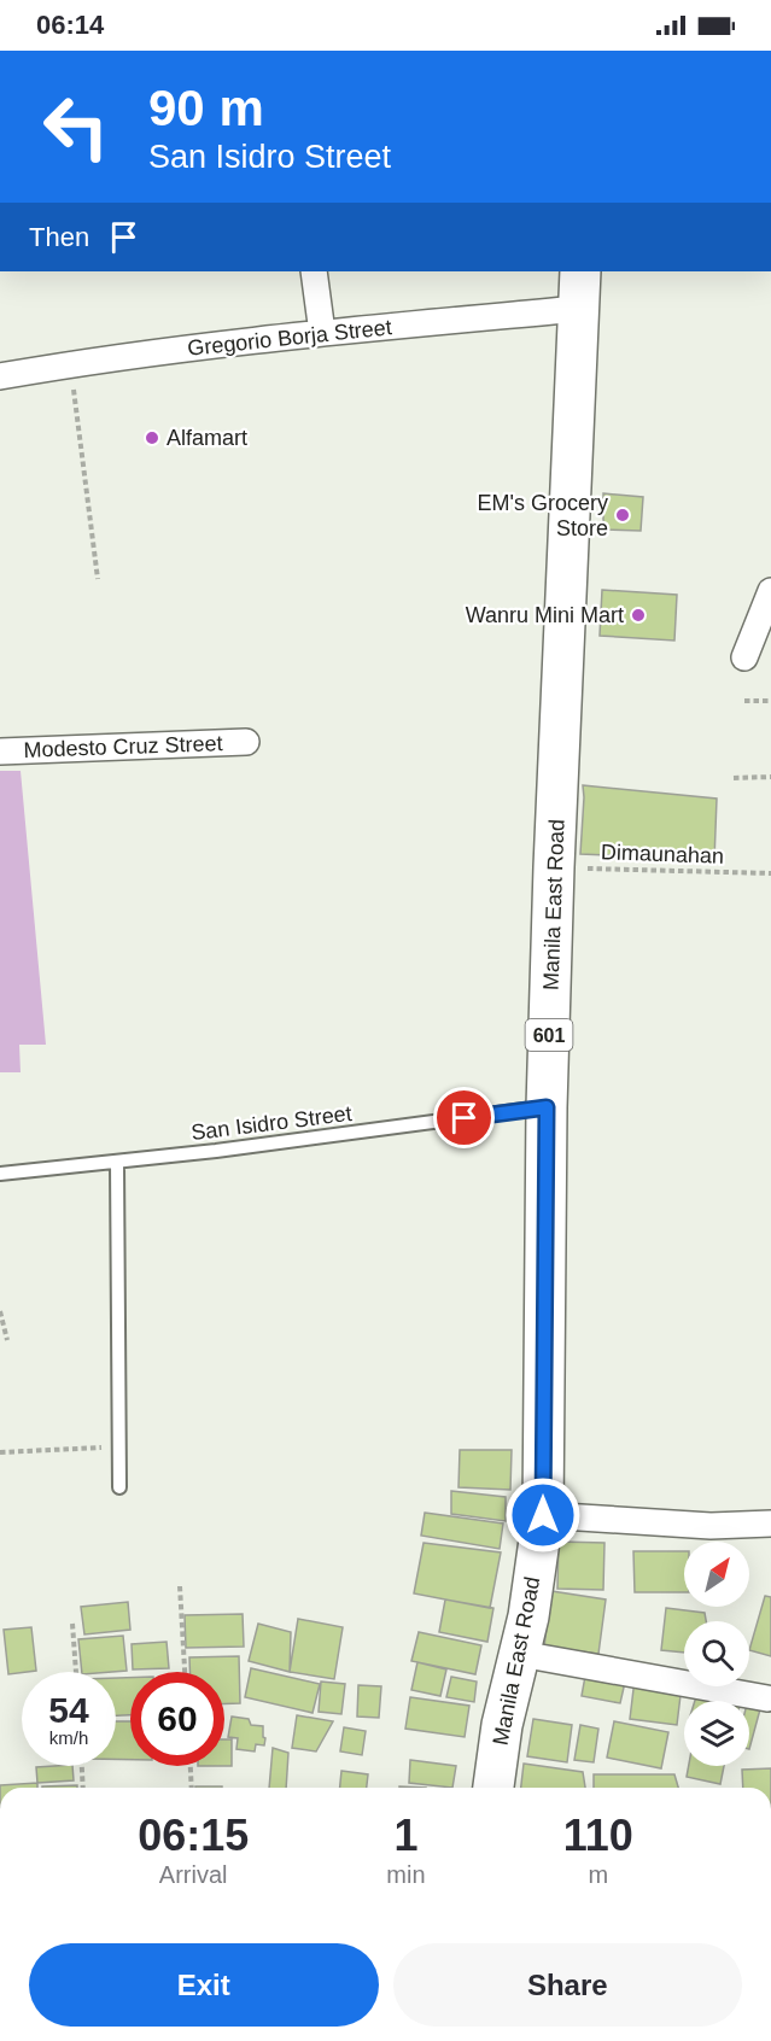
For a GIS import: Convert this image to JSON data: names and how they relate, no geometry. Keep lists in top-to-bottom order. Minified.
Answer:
{"streets":{"main road":["Manila East Road","601"],"street":["Gregorio Borja Street","Modesto Cruz Street"],"lane":["San Isidro Street"],"path":["Dimaunahan"]},"crossings":[["Gregorio Borja Street","Manila East Road"],["Dimaunahan","Manila East Road"],["Manila East Road","San Isidro Street"]],"places":["Alfamart","EM's Grocery Store","Wanru Mini Mart"],"north":"top right","page":{"status":"06:14","turn":["90 m","San Isidro Street"],"then":"Then","speed":"54 km/h","limit":"60","eta":["06:15","Arrival","1","min","110","m"],"buttons":["Exit","Share"]}}
